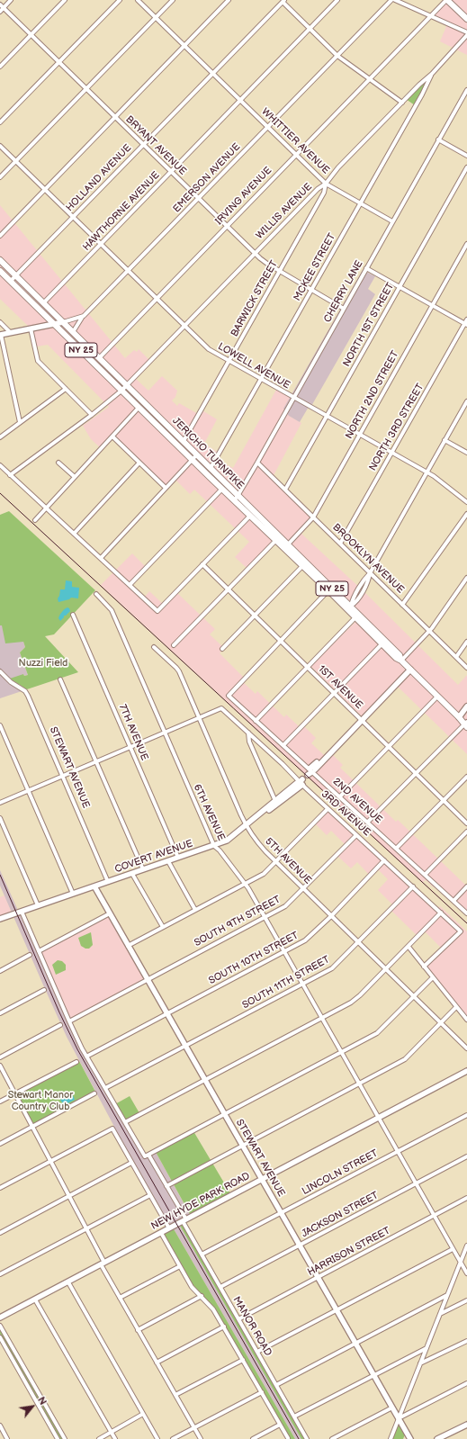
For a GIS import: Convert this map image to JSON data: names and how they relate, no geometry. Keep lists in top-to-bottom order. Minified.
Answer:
{"streets":{"main road":["NY 25","JERICHO TURNPIKE","STEWART AVENUE","COVERT AVENUE","NEW HYDE PARK ROAD"],"street":["WHITTIER AVENUE","BRYANT AVENUE","HOLLAND AVENUE","EMERSON AVENUE","IRVING AVENUE","HAWTHORNE AVENUE","WILLIS AVENUE","MCKEE STREET","CHERRY LANE","BARWICK STREET","NORTH 1ST STREET","LOWELL AVENUE","NORTH 2ND STREET","NORTH 3RD STREET","BROOKLYN AVENUE","1ST AVENUE","7TH AVENUE","2ND AVENUE","6TH AVENUE","3RD AVENUE","5TH AVENUE","SOUTH 9TH STREET","SOUTH 10TH STREET","SOUTH 11TH STREET","LINCOLN STREET","JACKSON STREET","HARRISON STREET","MANOR ROAD"]},"crossings":[["WHITTIER AVENUE","HOLLAND AVENUE"],["WHITTIER AVENUE","EMERSON AVENUE"],["WHITTIER AVENUE","IRVING AVENUE"],["WHITTIER AVENUE","HAWTHORNE AVENUE"],["WHITTIER AVENUE","WILLIS AVENUE"],["WHITTIER AVENUE","MCKEE STREET"],["WHITTIER AVENUE","CHERRY LANE"],["WHITTIER AVENUE","BARWICK STREET"],["BRYANT AVENUE","HOLLAND AVENUE"],["BRYANT AVENUE","EMERSON AVENUE"],["BRYANT AVENUE","IRVING AVENUE"],["BRYANT AVENUE","HAWTHORNE AVENUE"],["BRYANT AVENUE","WILLIS AVENUE"],["BRYANT AVENUE","MCKEE STREET"],["BRYANT AVENUE","CHERRY LANE"],["BRYANT AVENUE","BARWICK STREET"],["HOLLAND AVENUE","LOWELL AVENUE"],["HOLLAND AVENUE","JERICHO TURNPIKE"],["EMERSON AVENUE","LOWELL AVENUE"],["EMERSON AVENUE","JERICHO TURNPIKE"],["IRVING AVENUE","LOWELL AVENUE"],["IRVING AVENUE","JERICHO TURNPIKE"],["HAWTHORNE AVENUE","LOWELL AVENUE"],["HAWTHORNE AVENUE","JERICHO TURNPIKE"],["WILLIS AVENUE","MCKEE STREET"],["WILLIS AVENUE","BARWICK STREET"],["WILLIS AVENUE","LOWELL AVENUE"],["WILLIS AVENUE","JERICHO TURNPIKE"],["MCKEE STREET","LOWELL AVENUE"],["MCKEE STREET","JERICHO TURNPIKE"],["CHERRY LANE","LOWELL AVENUE"],["CHERRY LANE","JERICHO TURNPIKE"],["CHERRY LANE","BROOKLYN AVENUE"],["BARWICK STREET","LOWELL AVENUE"],["BARWICK STREET","JERICHO TURNPIKE"],["NORTH 1ST STREET","LOWELL AVENUE"],["NORTH 1ST STREET","BROOKLYN AVENUE"],["LOWELL AVENUE","NORTH 2ND STREET"],["LOWELL AVENUE","NORTH 3RD STREET"],["NORTH 2ND STREET","JERICHO TURNPIKE"],["NORTH 2ND STREET","BROOKLYN AVENUE"],["NORTH 3RD STREET","BROOKLYN AVENUE"],["1ST AVENUE","2ND AVENUE"],["7TH AVENUE","COVERT AVENUE"],["STEWART AVENUE","COVERT AVENUE"],["STEWART AVENUE","SOUTH 9TH STREET"],["STEWART AVENUE","SOUTH 10TH STREET"],["STEWART AVENUE","SOUTH 11TH STREET"],["STEWART AVENUE","LINCOLN STREET"],["STEWART AVENUE","NEW HYDE PARK ROAD"],["STEWART AVENUE","JACKSON STREET"],["STEWART AVENUE","HARRISON STREET"],["6TH AVENUE","COVERT AVENUE"],["6TH AVENUE","SOUTH 9TH STREET"],["6TH AVENUE","SOUTH 10TH STREET"],["6TH AVENUE","SOUTH 11TH STREET"],["6TH AVENUE","LINCOLN STREET"],["6TH AVENUE","NEW HYDE PARK ROAD"],["6TH AVENUE","JACKSON STREET"],["6TH AVENUE","HARRISON STREET"],["3RD AVENUE","COVERT AVENUE"],["3RD AVENUE","5TH AVENUE"],["3RD AVENUE","SOUTH 9TH STREET"],["3RD AVENUE","SOUTH 10TH STREET"],["3RD AVENUE","SOUTH 11TH STREET"],["COVERT AVENUE","5TH AVENUE"],["5TH AVENUE","SOUTH 9TH STREET"],["5TH AVENUE","SOUTH 10TH STREET"],["5TH AVENUE","SOUTH 11TH STREET"],["LINCOLN STREET","MANOR ROAD"],["NEW HYDE PARK ROAD","MANOR ROAD"],["JACKSON STREET","MANOR ROAD"],["HARRISON STREET","MANOR ROAD"]],"parks":["Nuzzi Field","Stewart Manor Country Club"],"north":"top right"}
